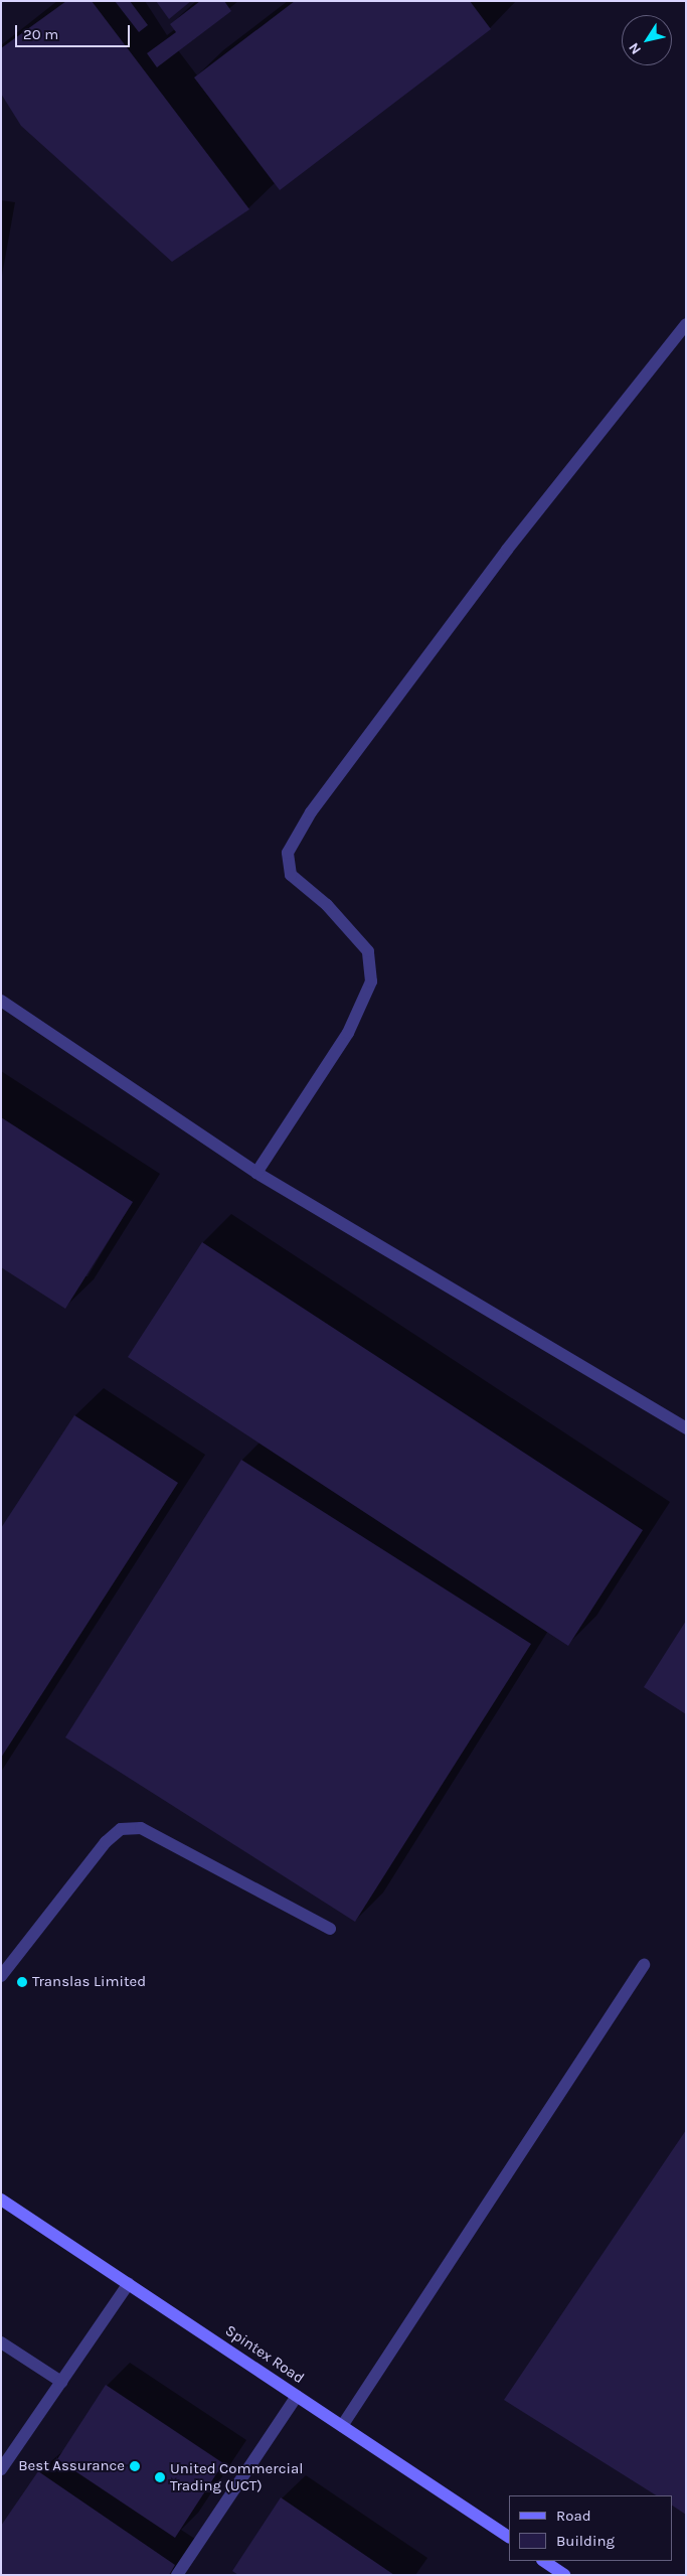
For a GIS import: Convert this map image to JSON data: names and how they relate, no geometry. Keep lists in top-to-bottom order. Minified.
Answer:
{"streets":{"main road":["Spintex Road"]},"places":["Translas Limited","Best Assurance","United Commercial Trading (UCT)"],"legend":["Road","Building"],"scale_bar":"20 m","north":"bottom left"}
